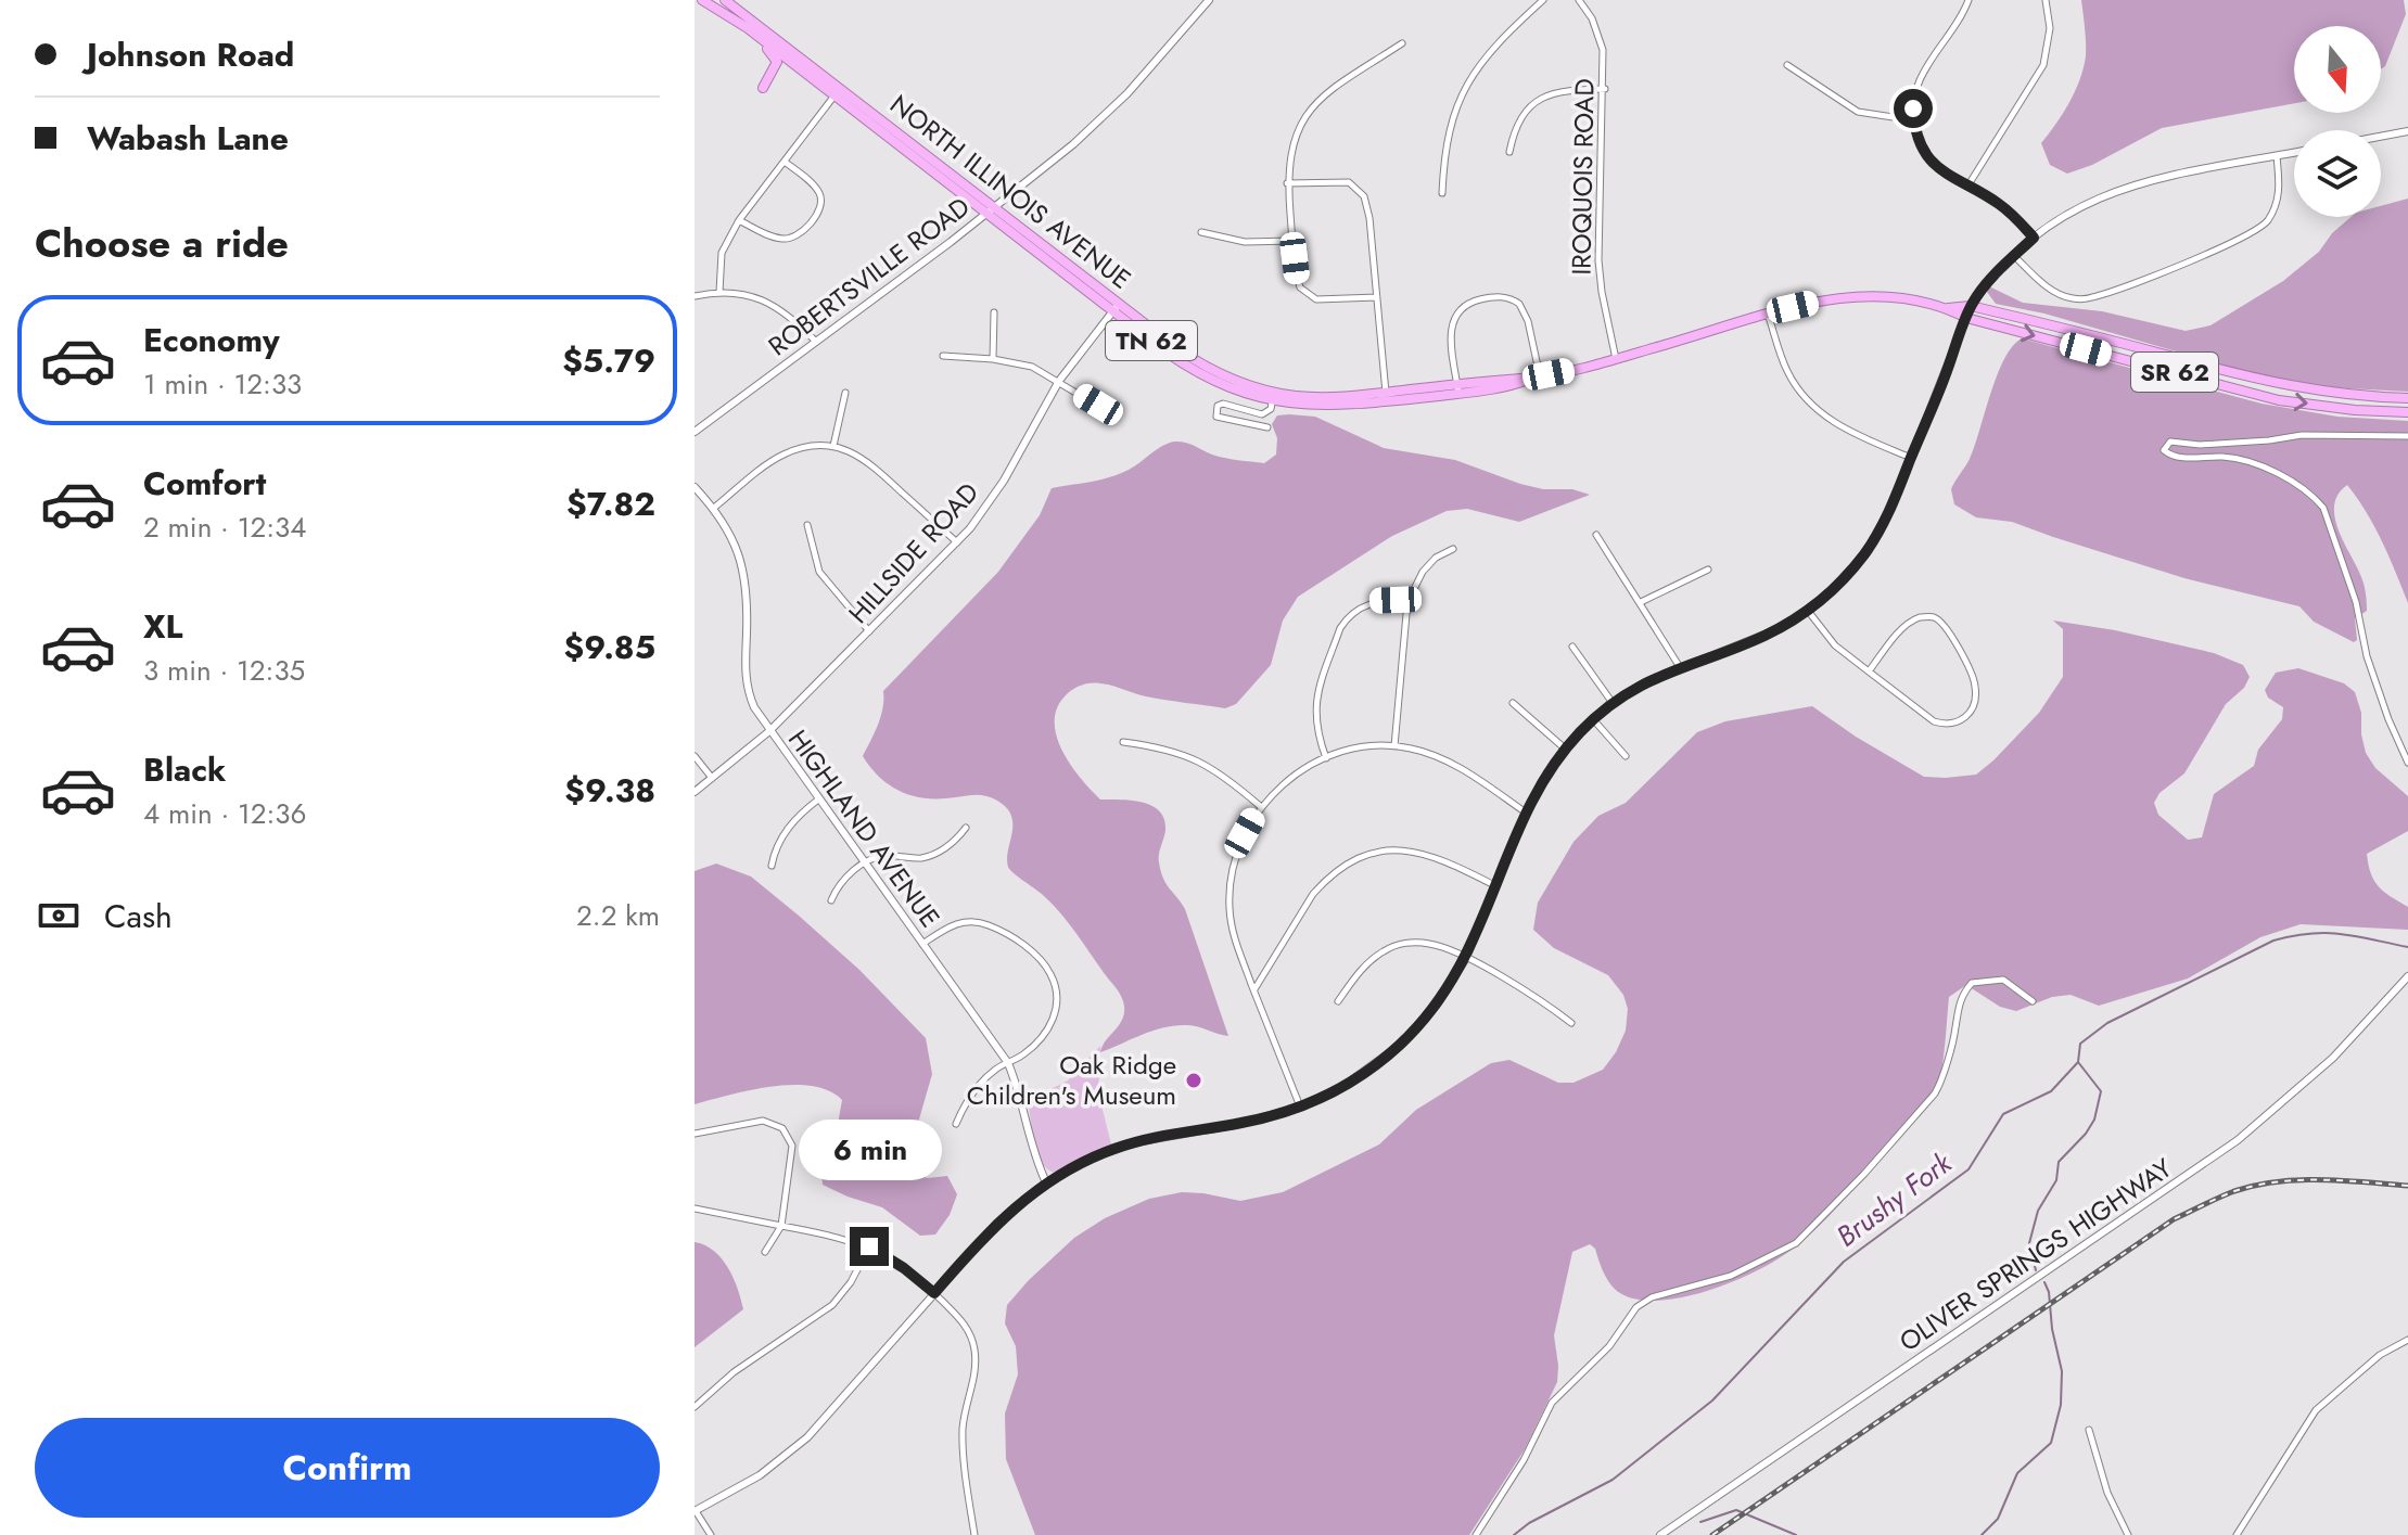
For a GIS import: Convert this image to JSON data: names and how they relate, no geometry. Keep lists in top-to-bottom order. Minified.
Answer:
{"streets":{"highway":["NORTH ILLINOIS AVENUE","TN 62","SR 62"],"street":["IROQUOIS ROAD","ROBERTSVILLE ROAD","HILLSIDE ROAD","HIGHLAND AVENUE","OLIVER SPRINGS HIGHWAY"]},"crossings":[["IROQUOIS ROAD","NORTH ILLINOIS AVENUE"],["NORTH ILLINOIS AVENUE","ROBERTSVILLE ROAD"],["NORTH ILLINOIS AVENUE","TN 62"],["NORTH ILLINOIS AVENUE","SR 62"],["NORTH ILLINOIS AVENUE","HILLSIDE ROAD"],["HILLSIDE ROAD","HIGHLAND AVENUE"]],"water":["Brushy Fork"],"places":["Oak Ridge Children's Museum"],"north":"bottom","page":{"banner":["Johnson Road","Wabash Lane"],"heading":"Choose a ride","list":[{"name":"Economy","note":"1 min · 12:33","value":"$5.79"},{"name":"Comfort","note":"2 min · 12:34","value":"$7.82"},{"name":"XL","note":"3 min · 12:35","value":"$9.85"},{"name":"Black","note":"4 min · 12:36","value":"$9.38"}],"pay":["Cash","2.2 km"],"bubble":"6 min","buttons":"Confirm"}}
